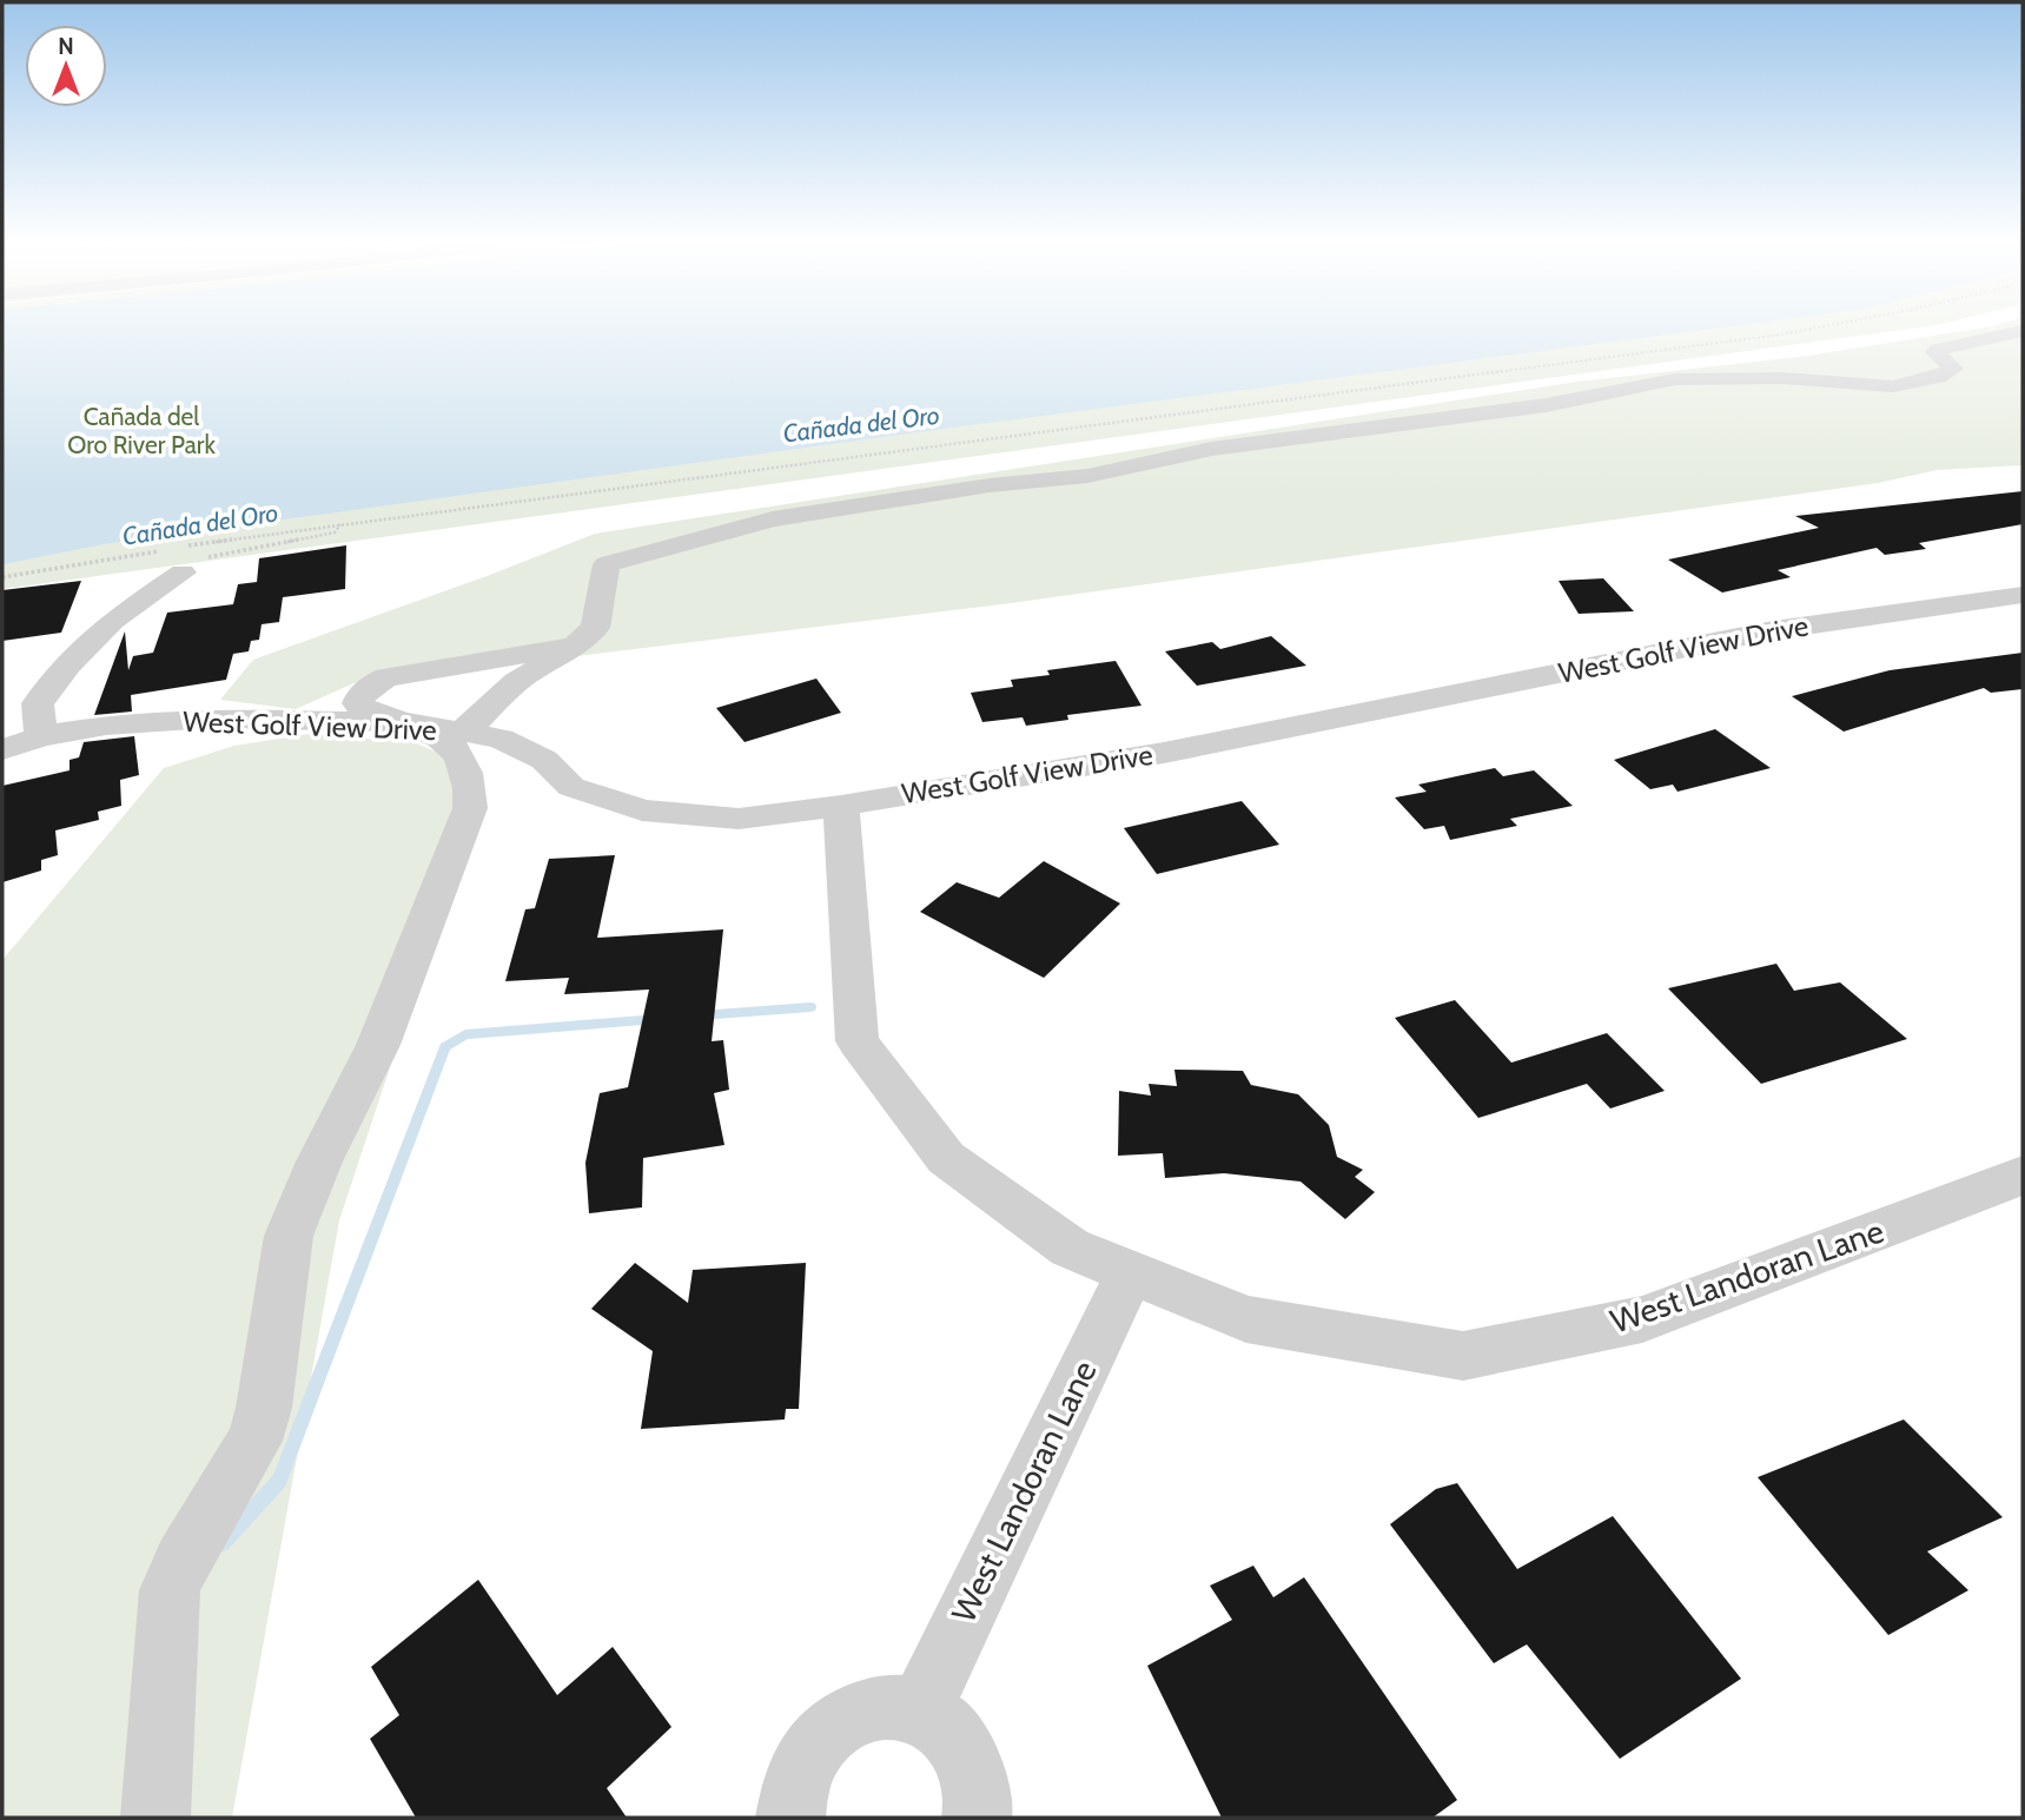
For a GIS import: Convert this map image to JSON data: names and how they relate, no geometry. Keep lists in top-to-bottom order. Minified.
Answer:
{"streets":{"street":["West Golf View Drive","West Landoran Lane"]},"crossings":[["West Golf View Drive","West Landoran Lane"]],"water":["Cañada del Oro"],"parks":["Cañada del Oro River Park"],"north":"top"}
